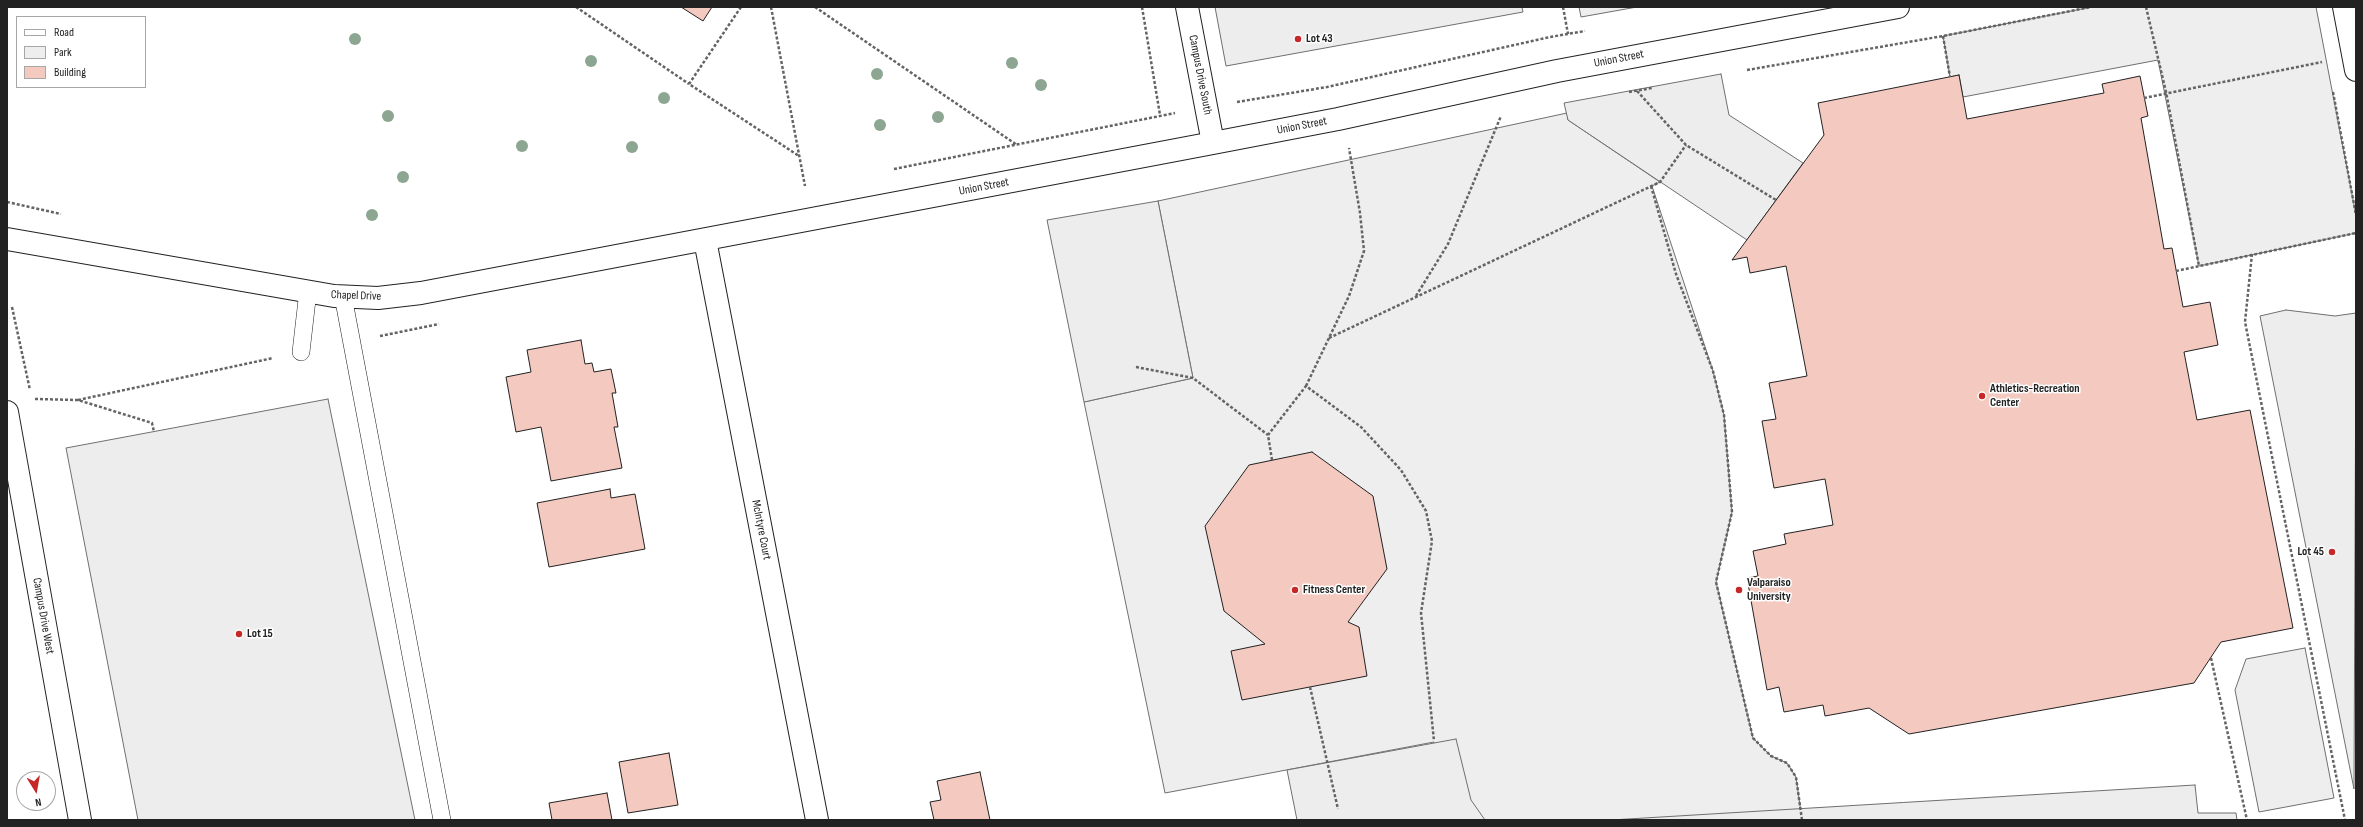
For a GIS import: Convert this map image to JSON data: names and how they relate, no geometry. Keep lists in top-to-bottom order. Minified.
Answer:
{"streets":{"street":["Union Street","Campus Drive South","Chapel Drive","McIntyre Court","Campus Drive West"]},"crossings":[["Union Street","Campus Drive South"],["Union Street","Chapel Drive"],["Union Street","McIntyre Court"],["Chapel Drive","McIntyre Court"]],"places":["Lot 43","Athletics-Recreation Center","Lot 45","Fitness Center","Valparaiso University","Lot 15"],"legend":["Road","Park","Building"],"north":"bottom"}
